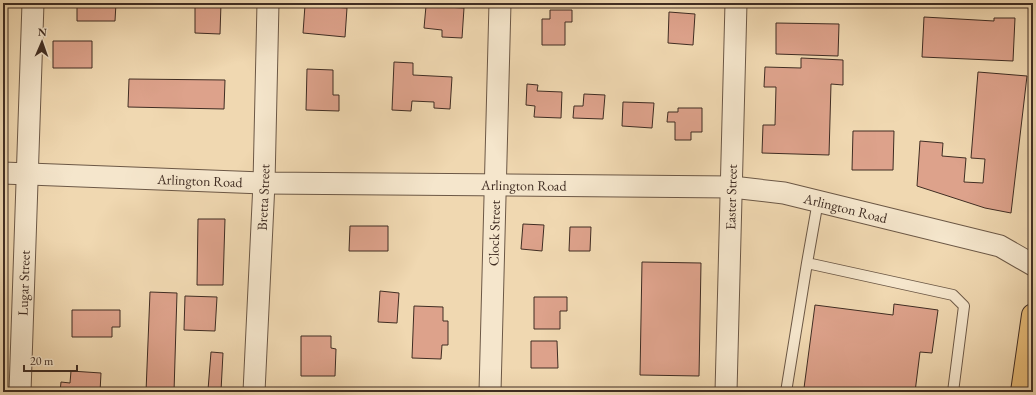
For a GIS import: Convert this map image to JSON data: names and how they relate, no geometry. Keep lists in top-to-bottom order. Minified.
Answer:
{"streets":{"street":["Arlington Road","Bretta Street","Easter Street","Clock Street","Lugar Street"]},"crossings":[["Arlington Road","Bretta Street"],["Arlington Road","Easter Street"],["Arlington Road","Clock Street"],["Arlington Road","Lugar Street"]],"scale_bar":"20 m","north":"top"}
